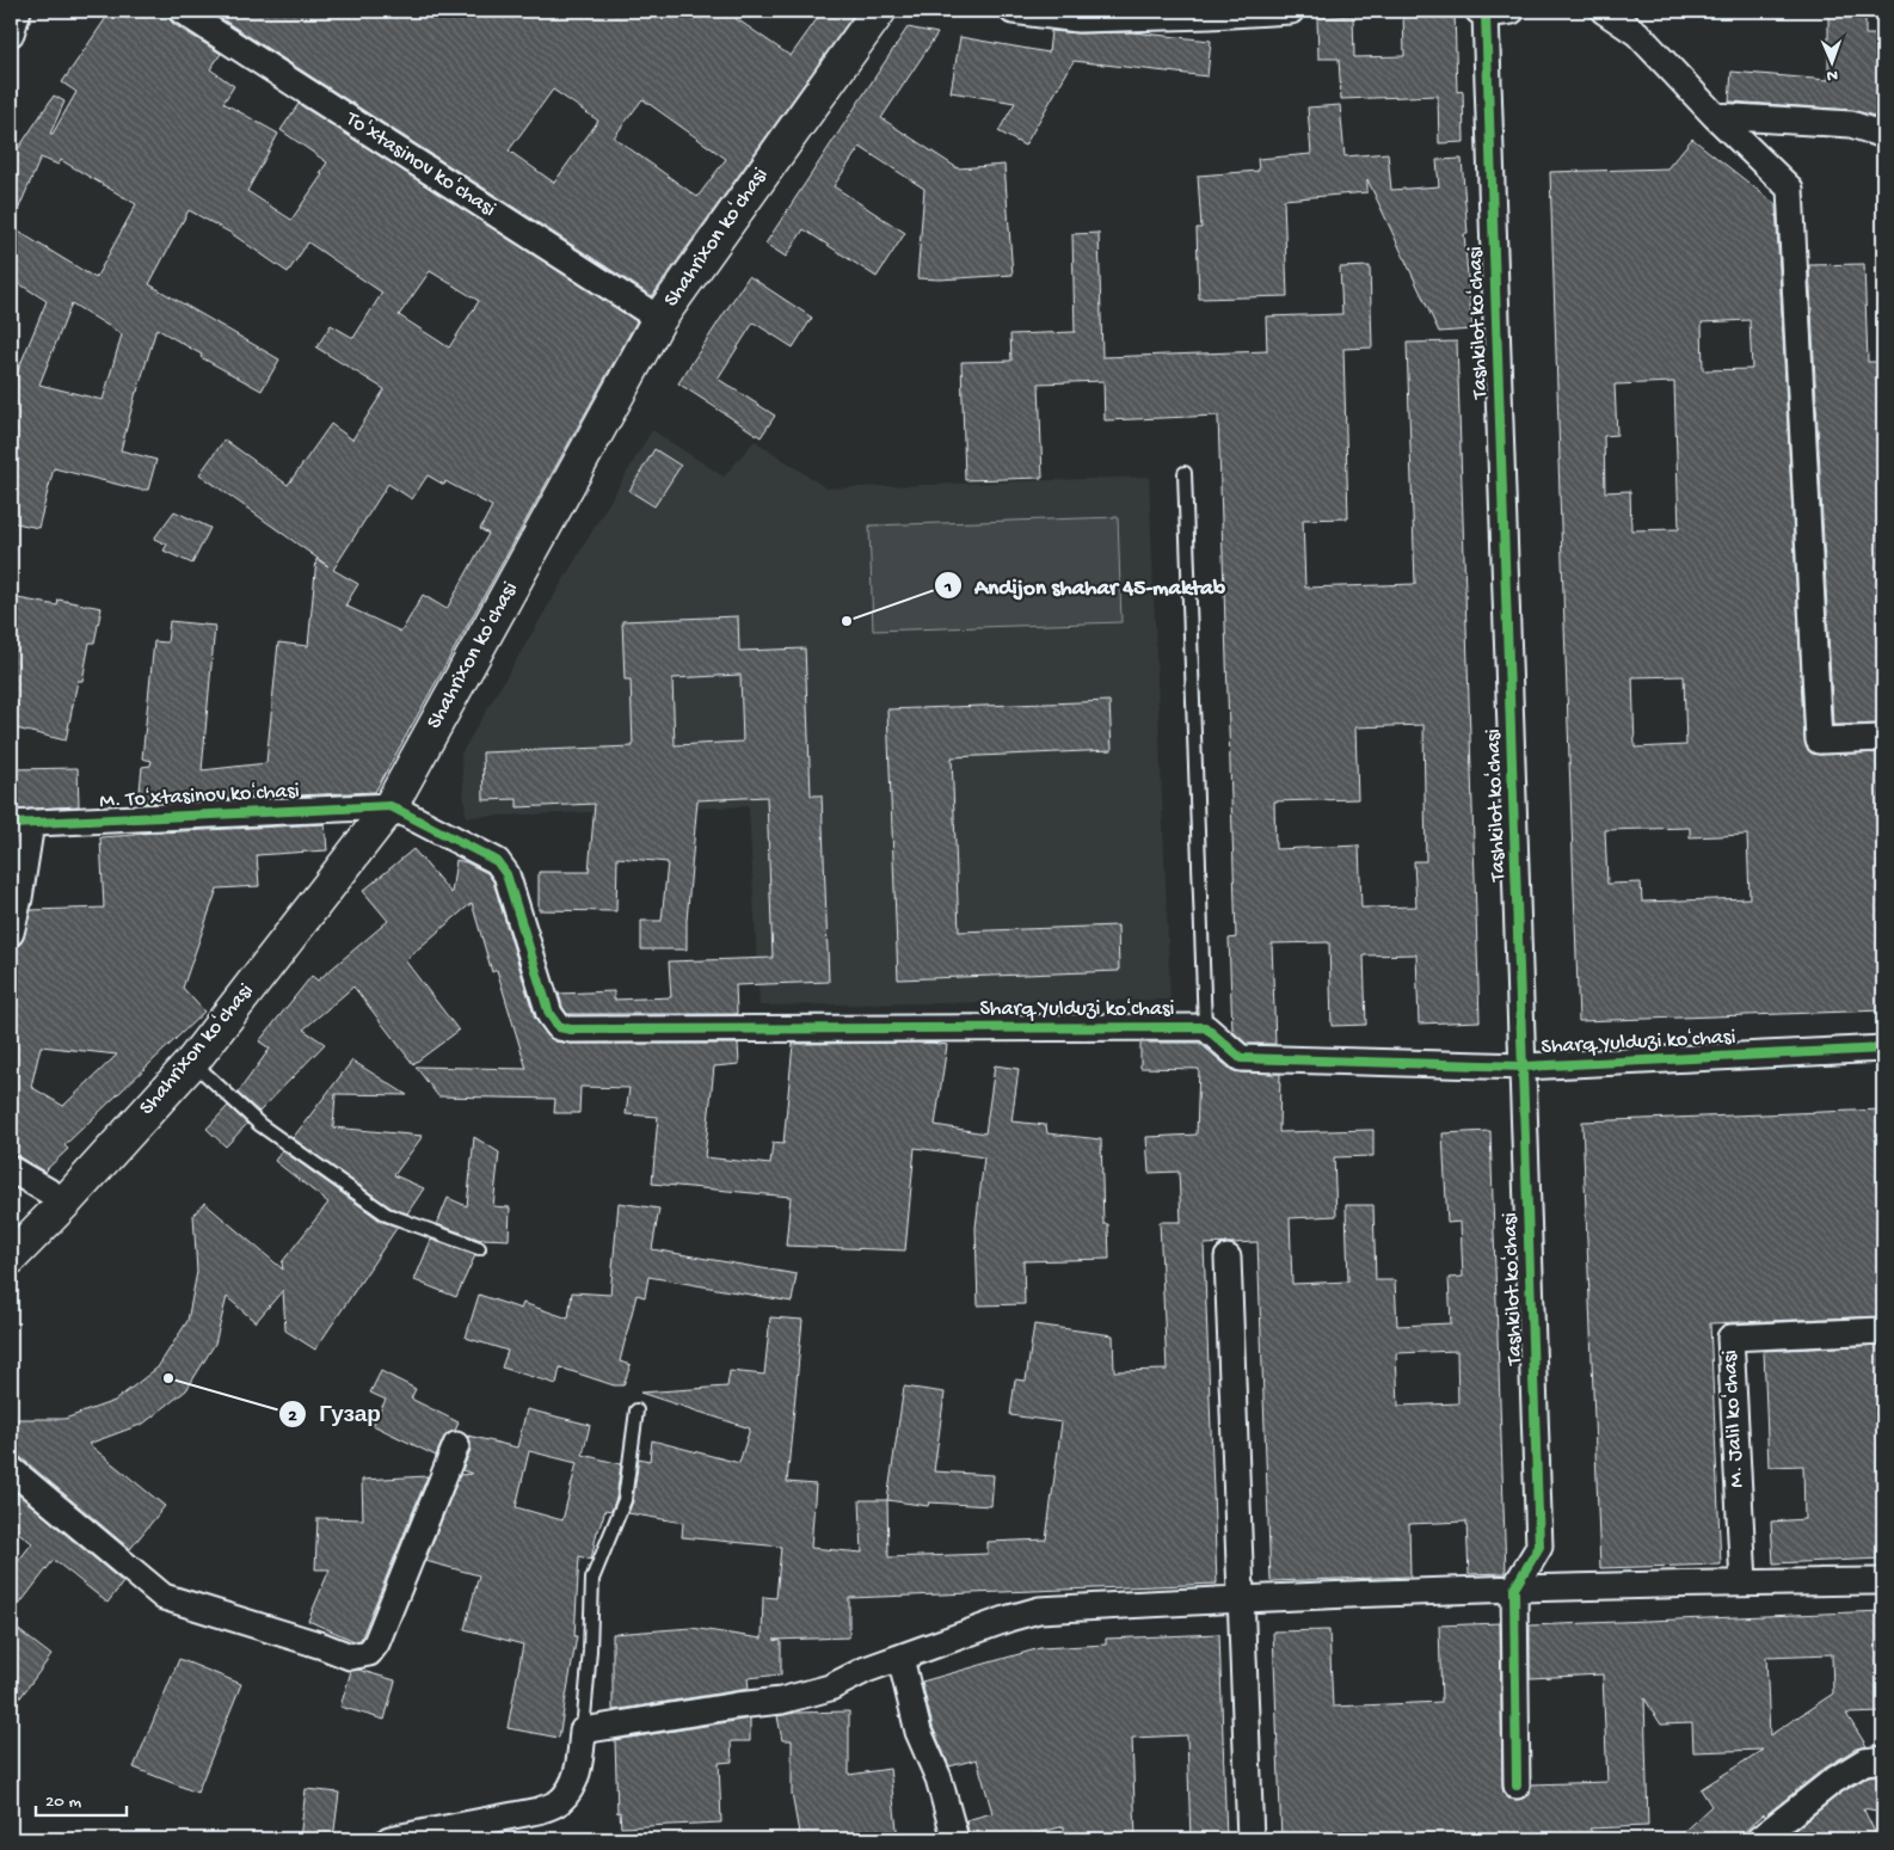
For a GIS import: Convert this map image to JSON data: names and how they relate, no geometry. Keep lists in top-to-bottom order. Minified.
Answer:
{"streets":{"street":["Toʻxtasinov koʻchasi","Shahrixon koʻchasi","Tashkilot koʻchasi","M. Toʻxtasinov koʻchasi","Sharq Yulduzi koʻchasi","M. Jalil koʻchasi"]},"crossings":[["Toʻxtasinov koʻchasi","Shahrixon koʻchasi"],["Shahrixon koʻchasi","M. Toʻxtasinov koʻchasi"],["Shahrixon koʻchasi","Sharq Yulduzi koʻchasi"],["Tashkilot koʻchasi","Sharq Yulduzi koʻchasi"],["M. Toʻxtasinov koʻchasi","Sharq Yulduzi koʻchasi"]],"places":["Andijon shahar 45-maktab","Гузар"],"scale_bar":"20 m","north":"bottom"}
